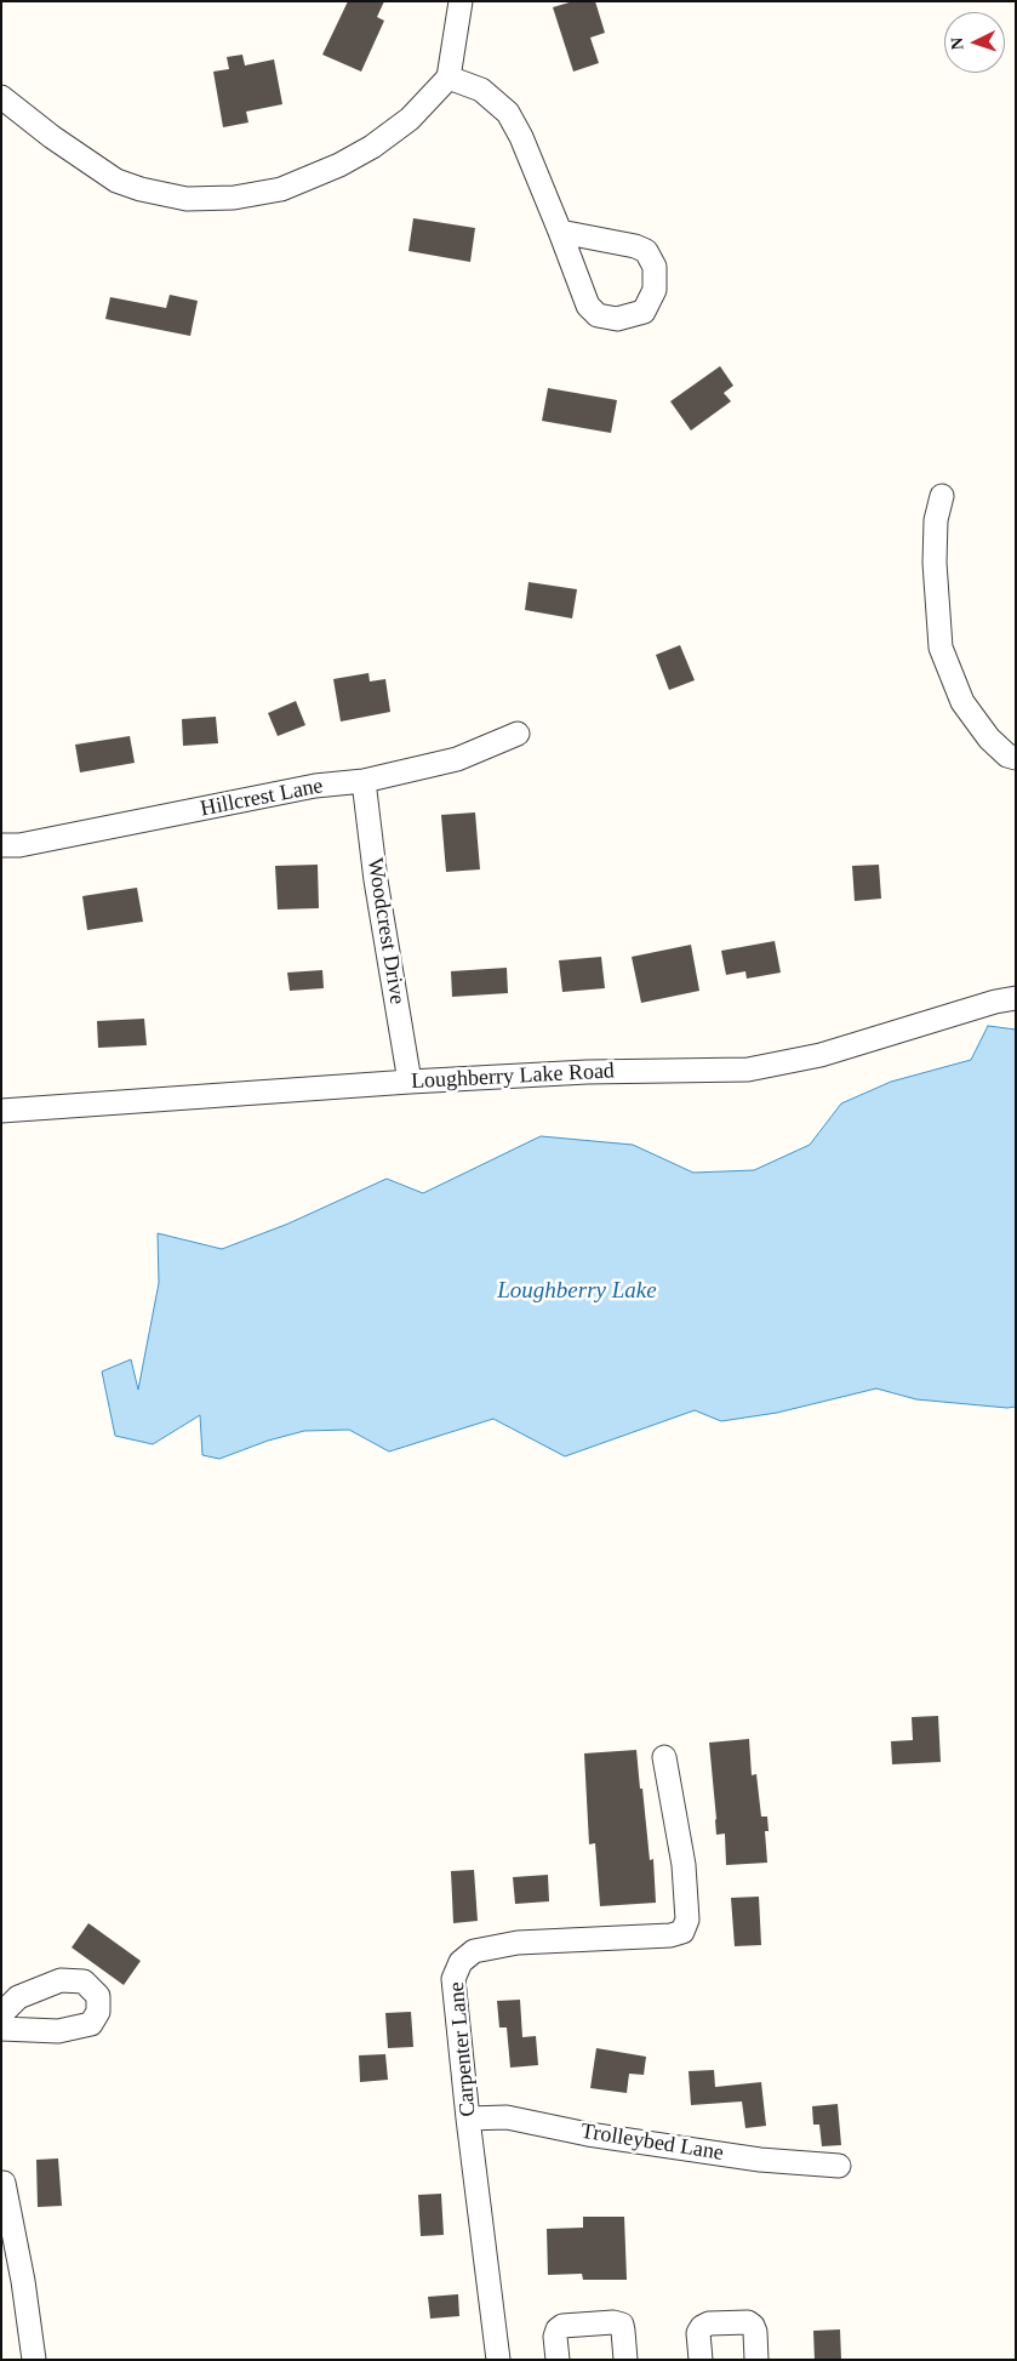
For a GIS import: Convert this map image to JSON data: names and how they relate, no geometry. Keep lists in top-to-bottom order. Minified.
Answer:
{"streets":{"street":["Hillcrest Lane","Woodcrest Drive","Loughberry Lake Road","Carpenter Lane","Trolleybed Lane"]},"crossings":[["Hillcrest Lane","Woodcrest Drive"],["Woodcrest Drive","Loughberry Lake Road"],["Carpenter Lane","Trolleybed Lane"]],"water":["Loughberry Lake"],"north":"left"}
